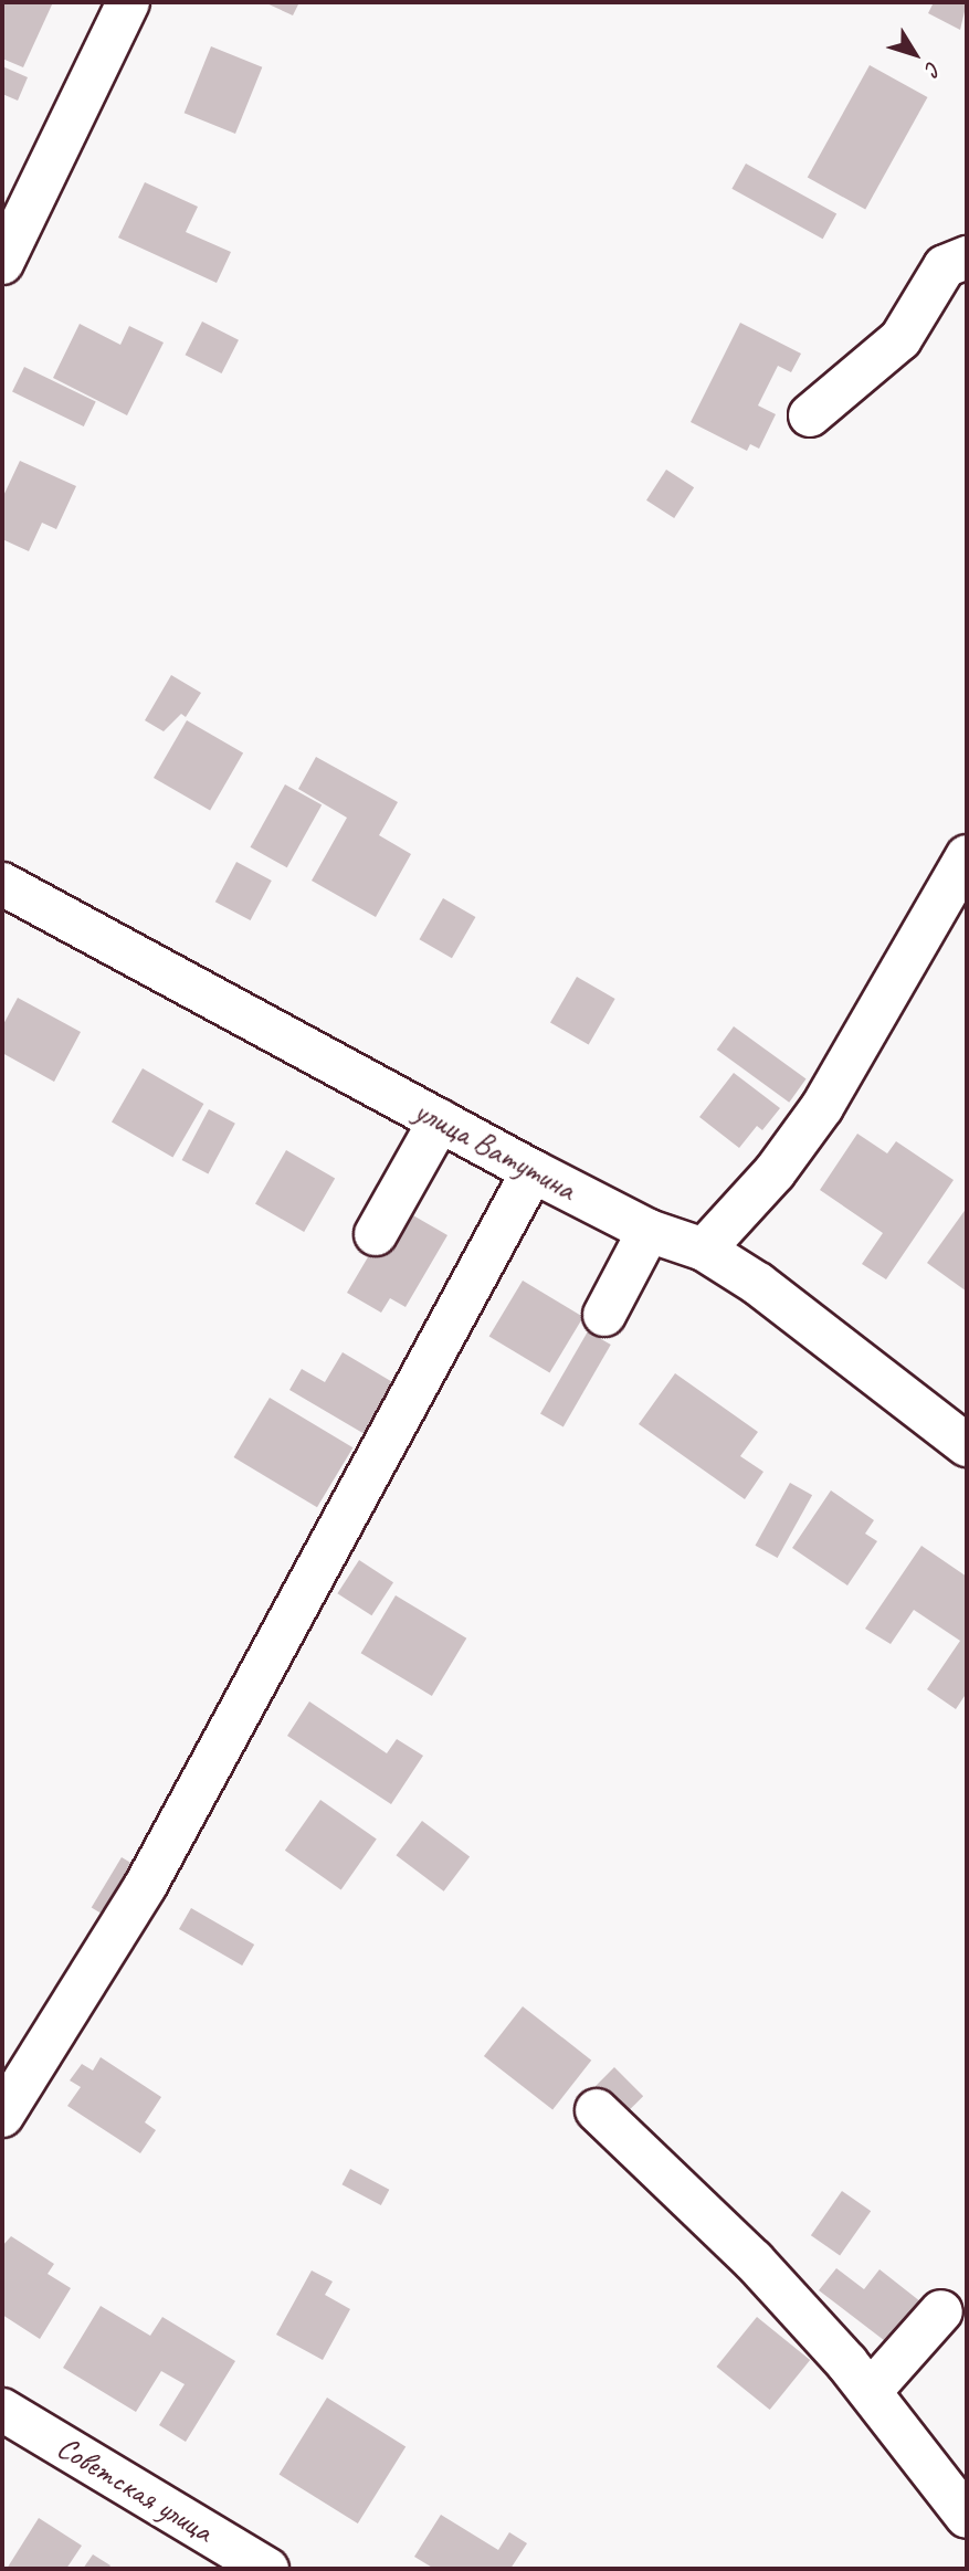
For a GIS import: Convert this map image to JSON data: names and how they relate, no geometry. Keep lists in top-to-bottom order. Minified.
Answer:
{"streets":{"street":["улица Ватутина","Советская улица"]},"north":"bottom right"}
